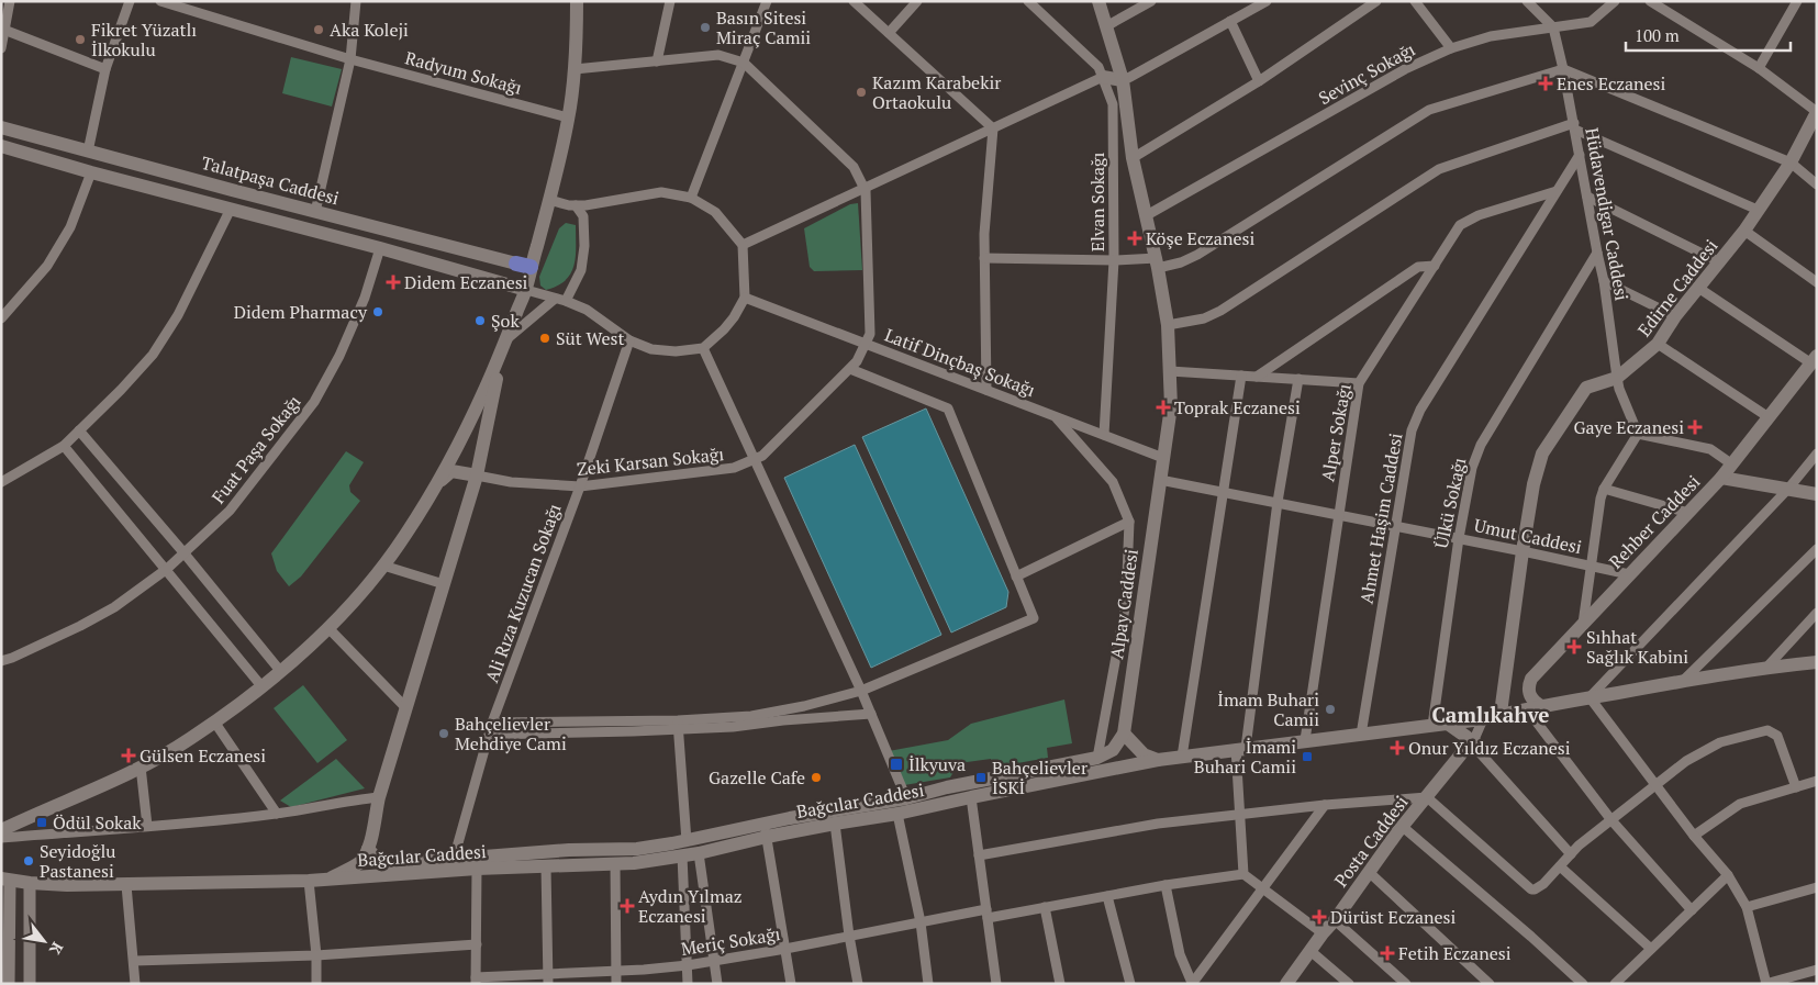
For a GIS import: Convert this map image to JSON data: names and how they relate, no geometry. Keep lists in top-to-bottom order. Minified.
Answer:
{"streets":{"main road":["Talatpaşa Caddesi","Edirne Caddesi","Rehber Caddesi","Alpay Caddesi","Bağcılar Caddesi","Posta Caddesi"],"street":["Radyum Sokağı","Sevinç Sokağı","Elvan Sokağı","Hüdavendigar Caddesi","Latif Dinçbaş Sokağı","Alper Sokağı","Fuat Paşa Sokağı","Zeki Karsan Sokağı","Ülkü Sokağı","Ahmet Haşim Caddesi","Umut Caddesi","Ali Rıza Kuzucan Sokağı","Meriç Sokağı"]},"crossings":[["Sevinç Sokağı","Hüdavendigar Caddesi"],["Sevinç Sokağı","Alpay Caddesi"],["Elvan Sokağı","Latif Dinçbaş Sokağı"],["Hüdavendigar Caddesi","Edirne Caddesi"],["Hüdavendigar Caddesi","Ülkü Sokağı"],["Hüdavendigar Caddesi","Ahmet Haşim Caddesi"],["Edirne Caddesi","Umut Caddesi"],["Edirne Caddesi","Bağcılar Caddesi"],["Latif Dinçbaş Sokağı","Zeki Karsan Sokağı"],["Latif Dinçbaş Sokağı","Ali Rıza Kuzucan Sokağı"],["Latif Dinçbaş Sokağı","Alpay Caddesi"],["Alper Sokağı","Ahmet Haşim Caddesi"],["Alper Sokağı","Umut Caddesi"],["Alper Sokağı","Bağcılar Caddesi"],["Zeki Karsan Sokağı","Ali Rıza Kuzucan Sokağı"],["Ülkü Sokağı","Umut Caddesi"],["Ülkü Sokağı","Bağcılar Caddesi"],["Ahmet Haşim Caddesi","Umut Caddesi"],["Ahmet Haşim Caddesi","Bağcılar Caddesi"],["Rehber Caddesi","Umut Caddesi"],["Rehber Caddesi","Bağcılar Caddesi"],["Umut Caddesi","Alpay Caddesi"],["Bağcılar Caddesi","Posta Caddesi"]],"districts":["Camlıkahve"],"places":{"other":["Basın Sitesi Miraç Camii","Aka Koleji","Fikret Yüzatlı İlkokulu","Kazım Karabekir Ortaokulu","Didem Pharmacy","Şok","Süt West","İmam Buhari Camii","Bahçelievler Mehdiye Cami","Gazelle Cafe","Seyidoğlu Pastanesi"],"health":["Enes Eczanesi","Köşe Eczanesi","Didem Eczanesi","Toprak Eczanesi","Gaye Eczanesi","Sıhhat Sağlık Kabini","Onur Yıldız Eczanesi","Gülsen Eczanesi","Aydın Yılmaz Eczanesi","Dürüst Eczanesi","Fetih Eczanesi"],"transit":["İmami Buhari Camii","İlkyuva","Bahçelievler İSKİ","Ödül Sokak"]},"scale_bar":"100 m","north":"bottom right"}
